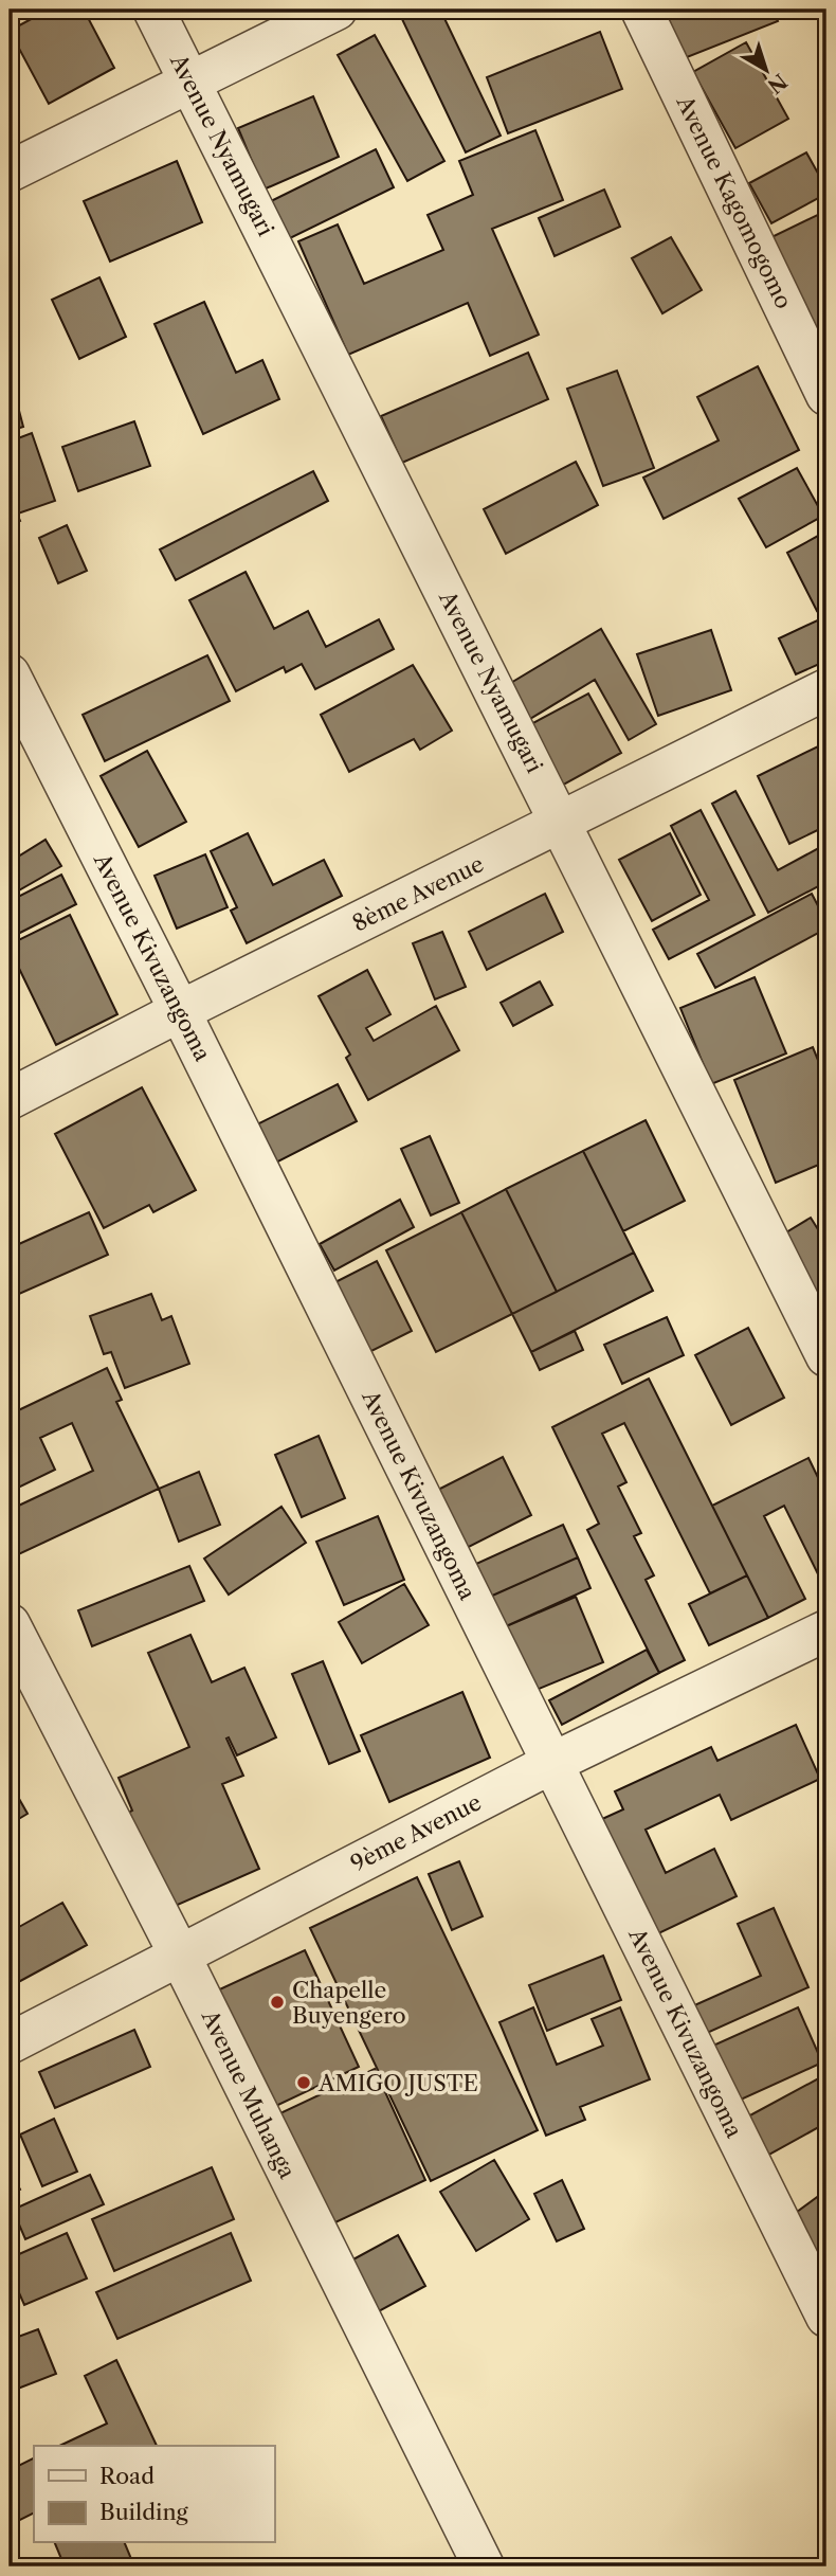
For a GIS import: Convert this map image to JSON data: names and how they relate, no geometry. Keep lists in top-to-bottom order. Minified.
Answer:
{"streets":{"street":["Avenue Nyamugari","Avenue Kagomogomo","8ème Avenue","Avenue Kivuzangoma","9ème Avenue","Avenue Muhanga"]},"crossings":[["Avenue Nyamugari","8ème Avenue"],["8ème Avenue","Avenue Kivuzangoma"],["Avenue Kivuzangoma","9ème Avenue"],["9ème Avenue","Avenue Muhanga"]],"places":["Chapelle Buyengero","AMIGO JUSTE"],"legend":["Road","Building"],"north":"bottom right"}
